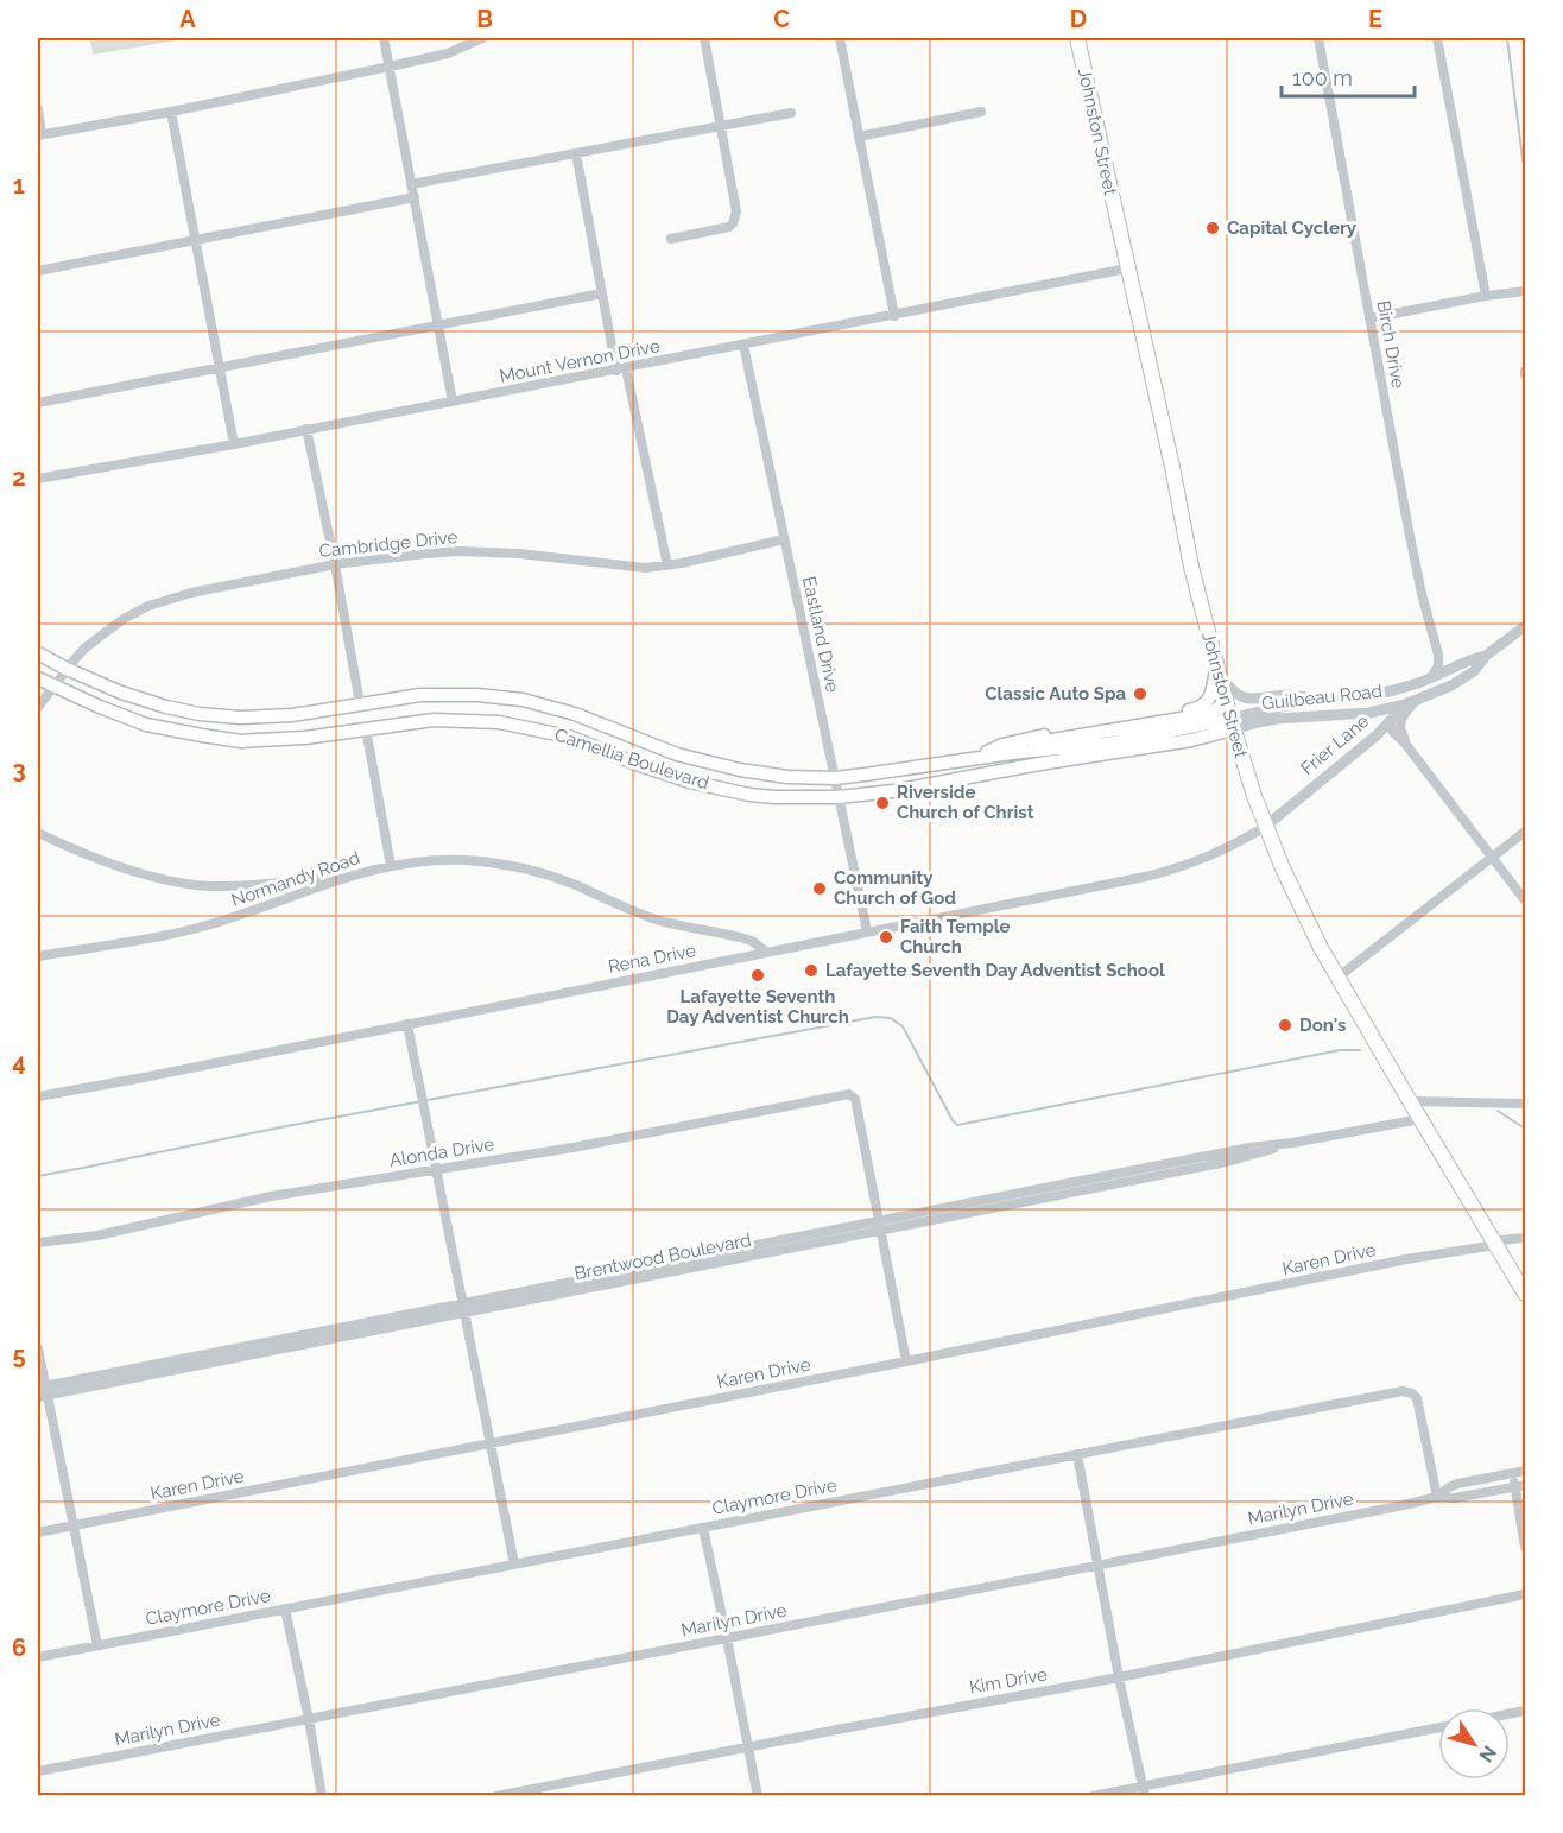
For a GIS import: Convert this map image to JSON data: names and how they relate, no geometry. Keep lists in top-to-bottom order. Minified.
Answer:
{"streets":{"main road":["Johnston Street","Camellia Boulevard"],"street":["Birch Drive","Mount Vernon Drive","Cambridge Drive","Eastland Drive","Guilbeau Road","Frier Lane","Normandy Road","Rena Drive","Alonda Drive","Brentwood Boulevard","Karen Drive","Claymore Drive","Marilyn Drive","Kim Drive"]},"crossings":[["Johnston Street","Mount Vernon Drive"],["Johnston Street","Guilbeau Road"],["Johnston Street","Frier Lane"],["Johnston Street","Camellia Boulevard"],["Johnston Street","Rena Drive"],["Johnston Street","Brentwood Boulevard"],["Johnston Street","Karen Drive"],["Mount Vernon Drive","Eastland Drive"],["Cambridge Drive","Eastland Drive"],["Cambridge Drive","Camellia Boulevard"],["Eastland Drive","Camellia Boulevard"],["Eastland Drive","Rena Drive"],["Guilbeau Road","Frier Lane"],["Guilbeau Road","Camellia Boulevard"],["Frier Lane","Rena Drive"],["Normandy Road","Rena Drive"],["Alonda Drive","Brentwood Boulevard"],["Claymore Drive","Marilyn Drive"]],"places":["Capital Cyclery","Classic Auto Spa","Riverside Church of Christ","Community Church of God","Faith Temple Church","Lafayette Seventh Day Adventist School","Lafayette Seventh Day Adventist Church","Don's"],"scale_bar":"100 m","north":"bottom right","grid":{"columns":["A","B","C","D","E"],"rows":["1","2","3","4","5","6"]}}
